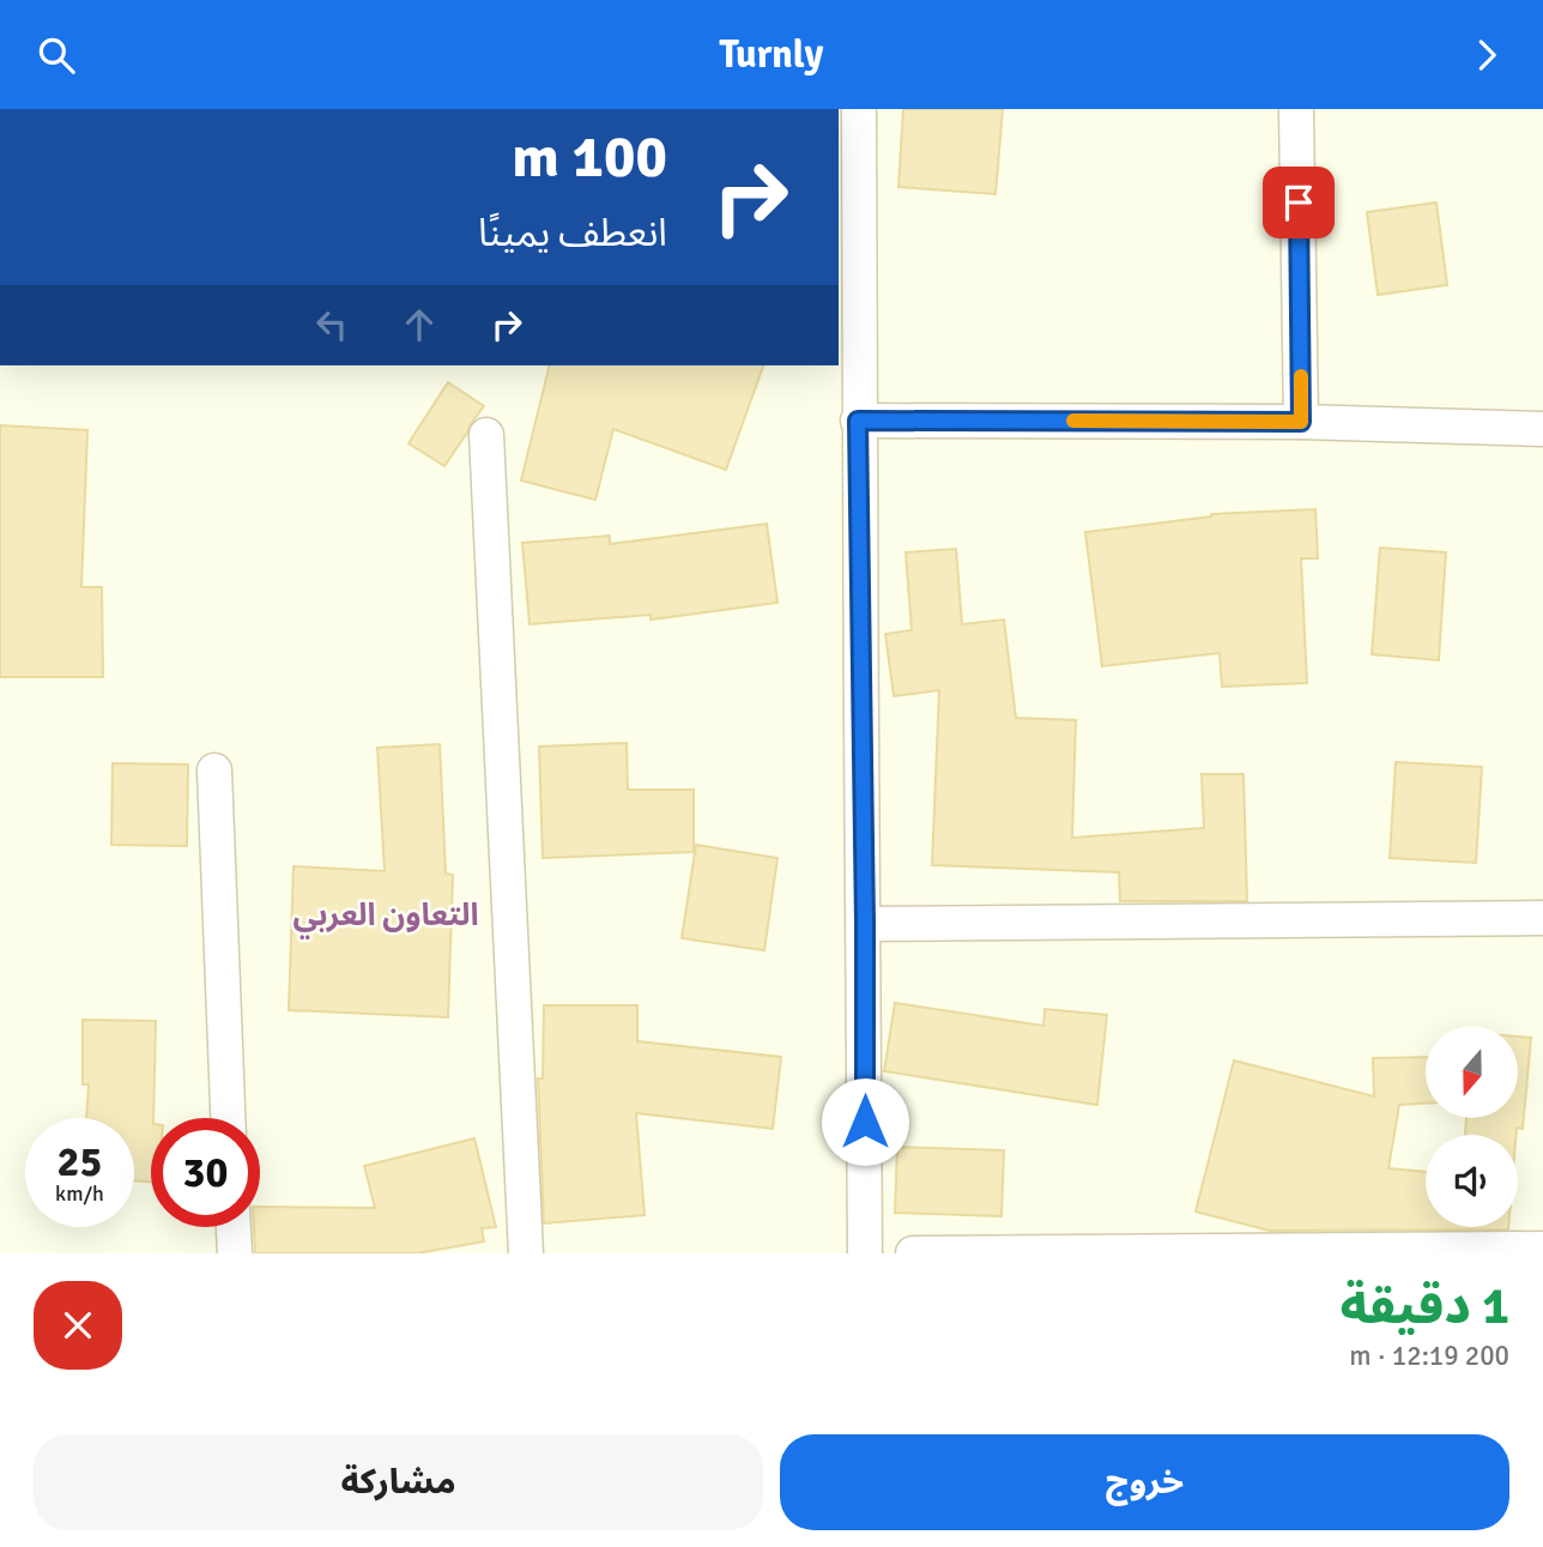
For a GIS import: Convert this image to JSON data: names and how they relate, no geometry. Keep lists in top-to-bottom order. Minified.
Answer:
{"districts":["التعاون العربي"],"north":"bottom","page":{"header":"Turnly","turn":["100 m","انعطف يمينًا"],"speed":"25 km/h","limit":"30","heading":["1 دقيقة","200 m · 12:19"],"buttons":["خروج","مشاركة"]}}
